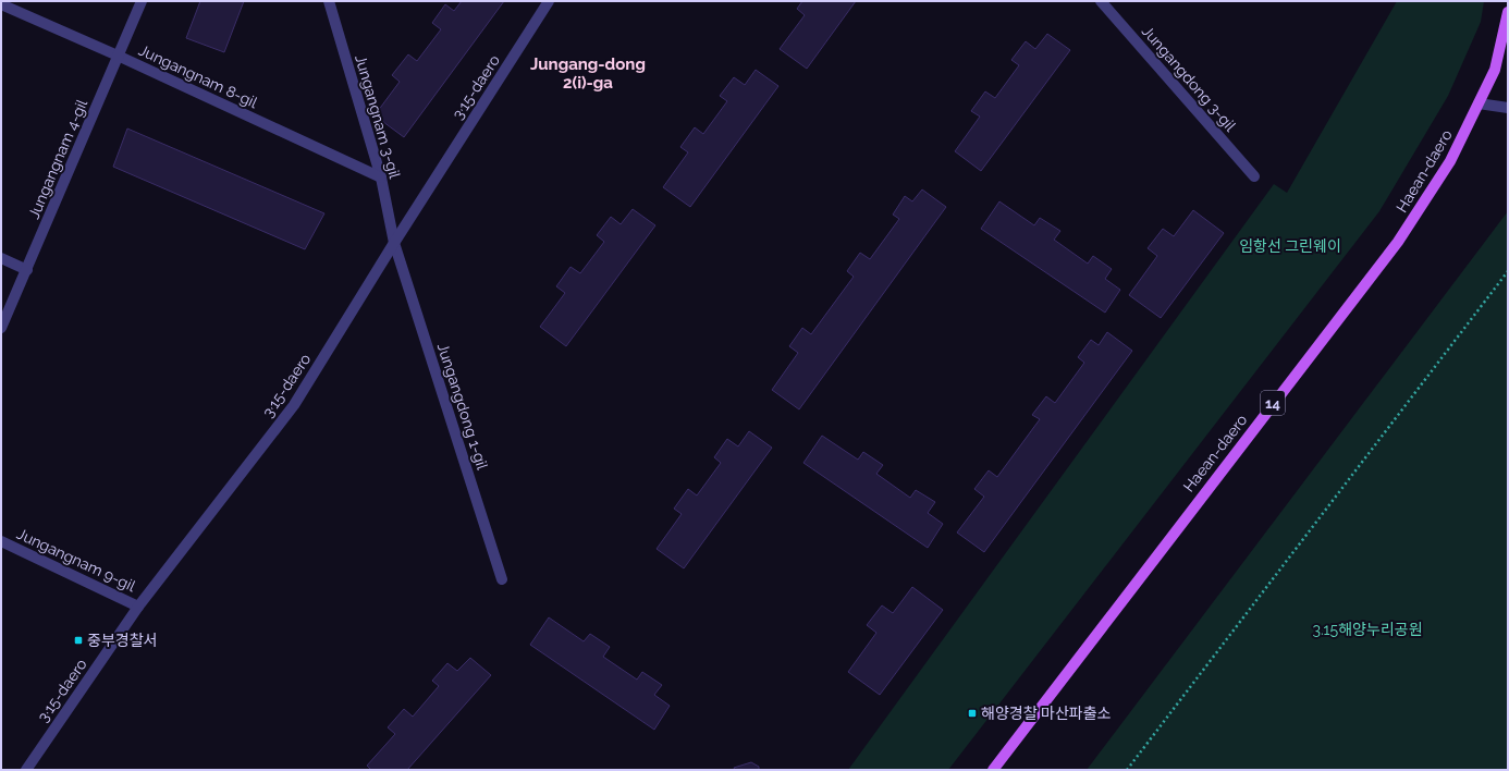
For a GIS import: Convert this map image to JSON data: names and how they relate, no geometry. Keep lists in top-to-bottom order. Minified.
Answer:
{"streets":{"main road":["Haean-daero","14"],"street":["Jungangnam 8-gil","Jungangdong 3-gil","3·15-daero","Jungangnam 3-gil","Jungangnam 4-gil","Jungangdong 1-gil","Jungangnam 9-gil"]},"crossings":[["Jungangnam 8-gil","Jungangnam 3-gil"],["Jungangnam 8-gil","Jungangnam 4-gil"],["3·15-daero","Jungangnam 3-gil"],["3·15-daero","Jungangdong 1-gil"],["3·15-daero","Jungangnam 9-gil"],["Jungangnam 3-gil","Jungangdong 1-gil"]],"districts":["Jungang-dong 2(i)-ga"],"parks":["임항선 그린웨이","3.15해양누리공원"],"places":{"transit":["중부경찰서","해양경찰 마산파출소"]}}
